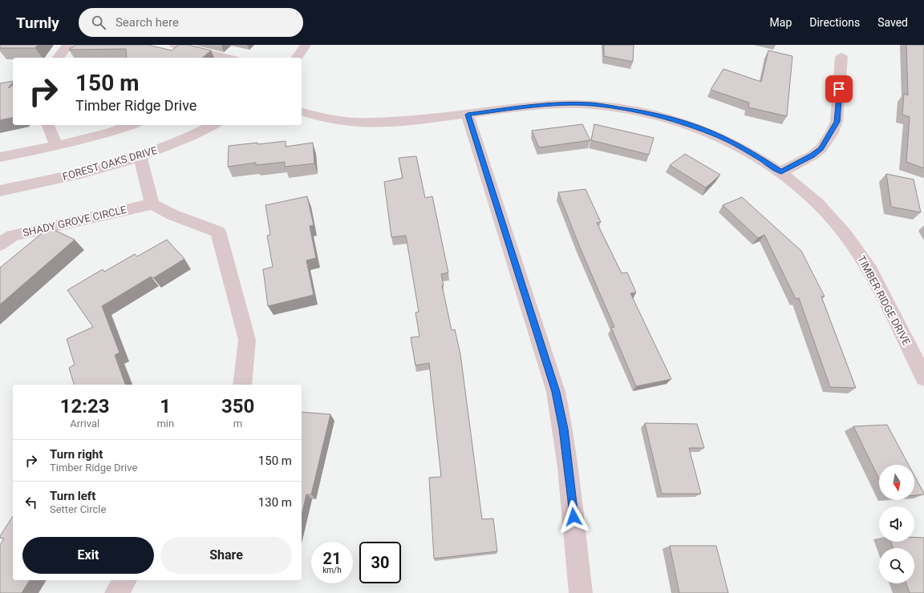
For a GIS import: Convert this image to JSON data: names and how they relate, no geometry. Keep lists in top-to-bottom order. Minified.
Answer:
{"streets":{"street":["FOREST OAKS DRIVE","SHADY GROVE CIRCLE","TIMBER RIDGE DRIVE"]},"north":"bottom","page":{"header":"Turnly","search":"Search here","nav":["Map","Directions","Saved"],"turn":["150 m","Timber Ridge Drive"],"eta":["12:23","Arrival","1","min","350","m"],"list":[{"name":"Turn right","note":"Timber Ridge Drive","value":"150 m"},{"name":"Turn left","note":"Setter Circle","value":"130 m"}],"buttons":["Exit","Share"],"speed":"21 km/h","limit":"30"}}
